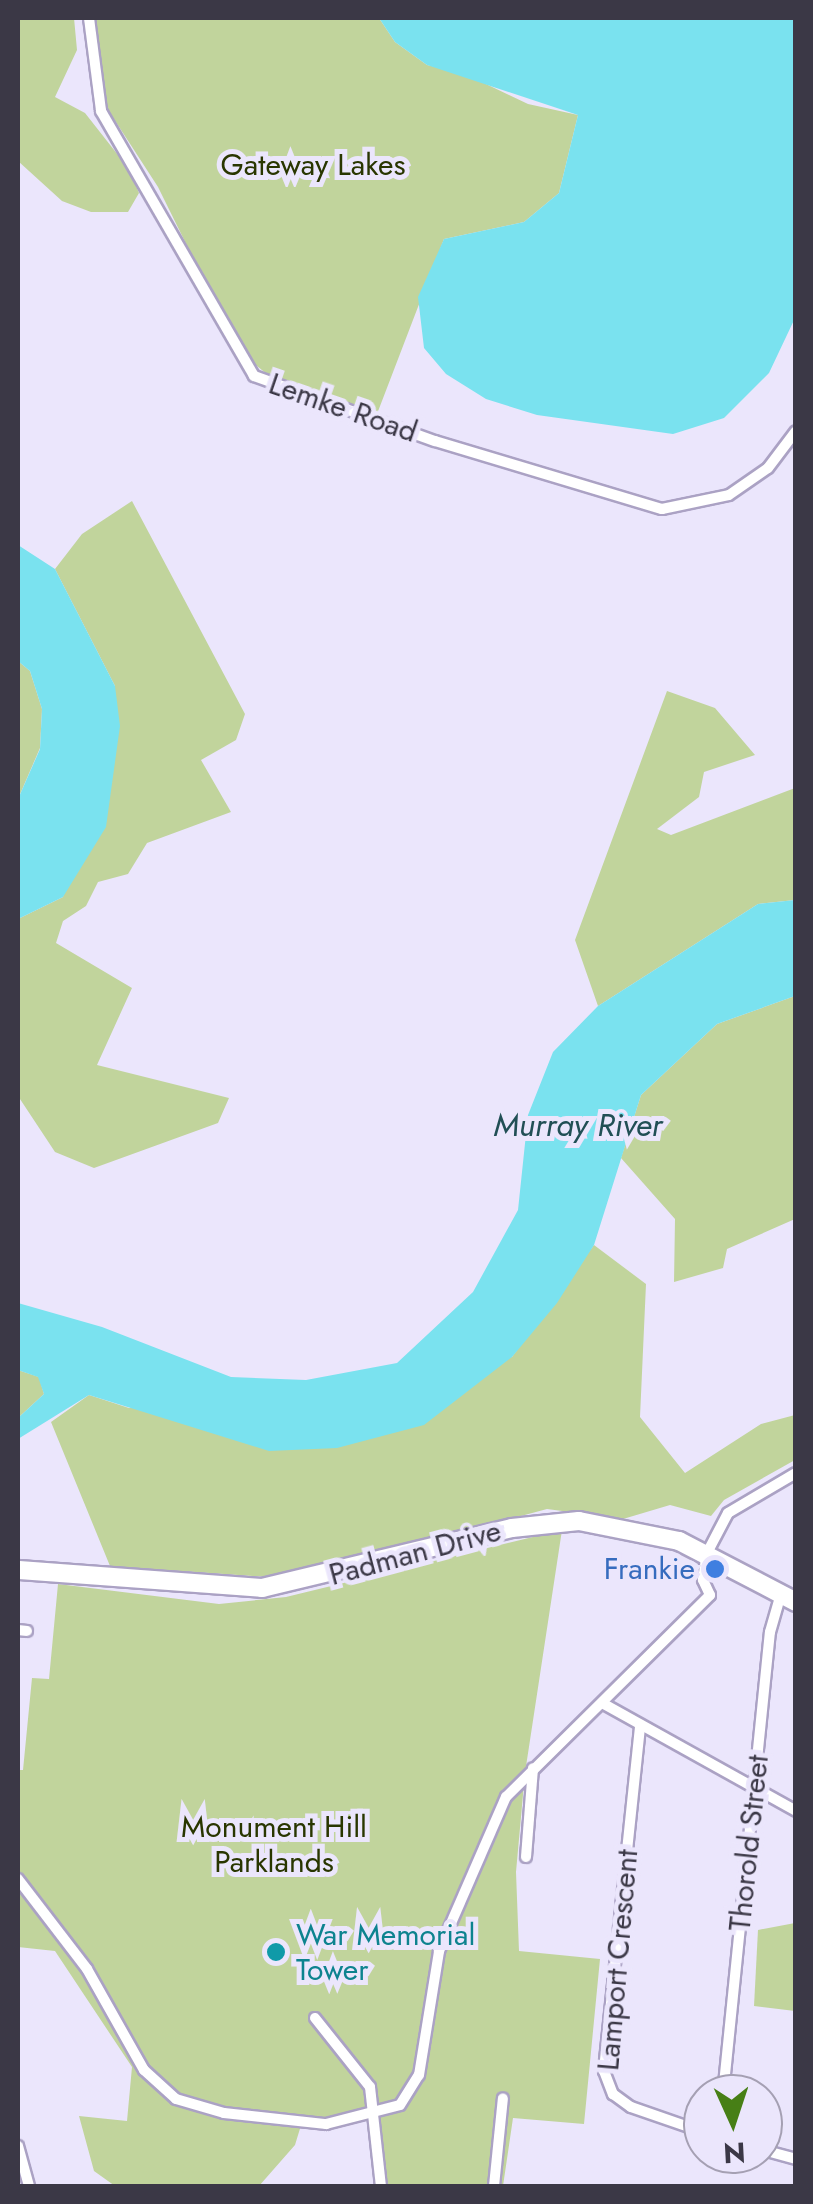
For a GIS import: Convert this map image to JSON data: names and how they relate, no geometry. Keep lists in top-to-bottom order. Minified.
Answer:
{"streets":{"main road":["Padman Drive"],"street":["Lemke Road","Thorold Street","Lamport Crescent"]},"crossings":[["Padman Drive","Thorold Street"]],"water":["Murray River"],"parks":["Gateway Lakes","Monument Hill Parklands"],"places":["Frankie","War Memorial Tower"],"north":"bottom"}
